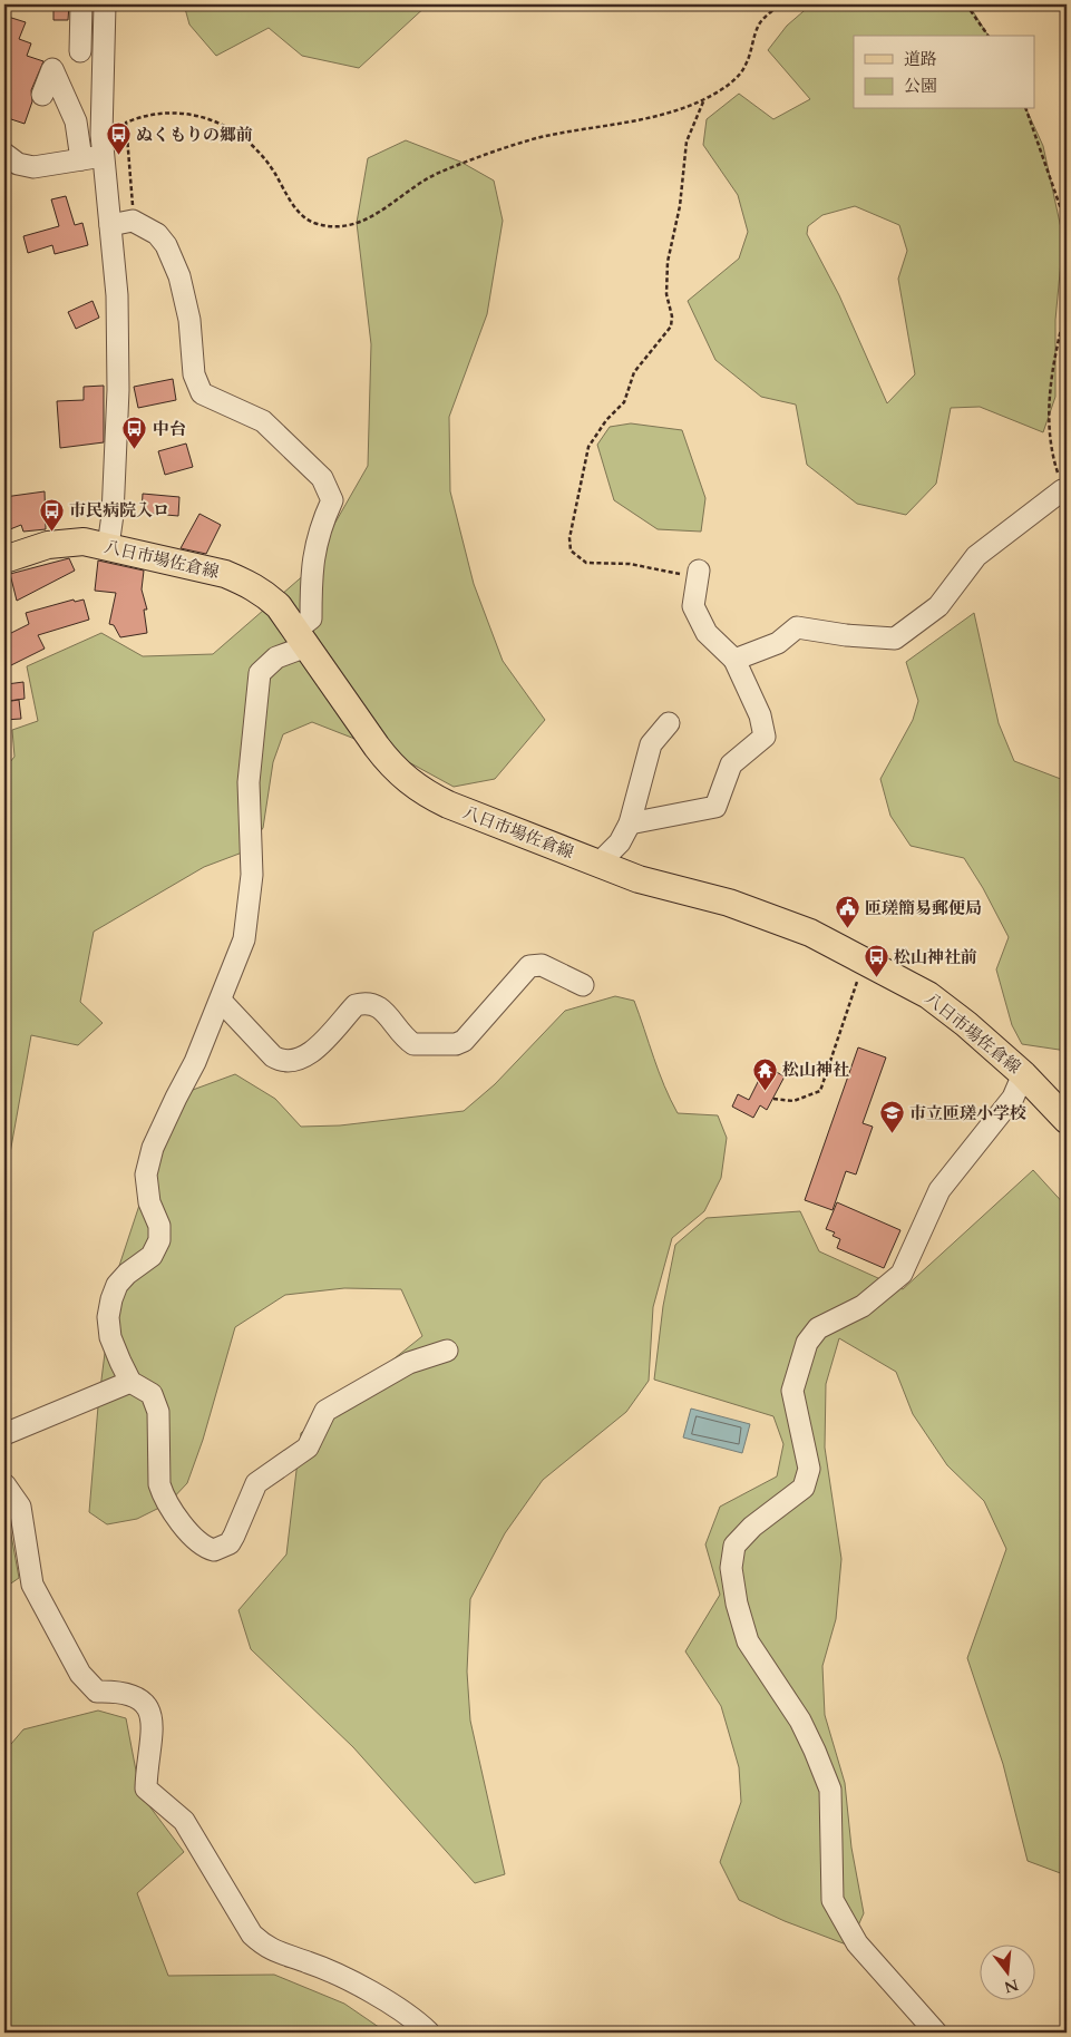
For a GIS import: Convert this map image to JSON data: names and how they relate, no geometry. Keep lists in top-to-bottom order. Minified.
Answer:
{"streets":{"main road":["八日市場佐倉線"]},"places":{"bus stop":["ぬくもりの郷前","中台","市民病院入ロ","松山神社前"],"public building":["匝瑳簡易郵便局"],"temple":["松山神社"],"school or university":["市立匝瑳小学校"]},"legend":["道路","公園"],"north":"bottom"}
